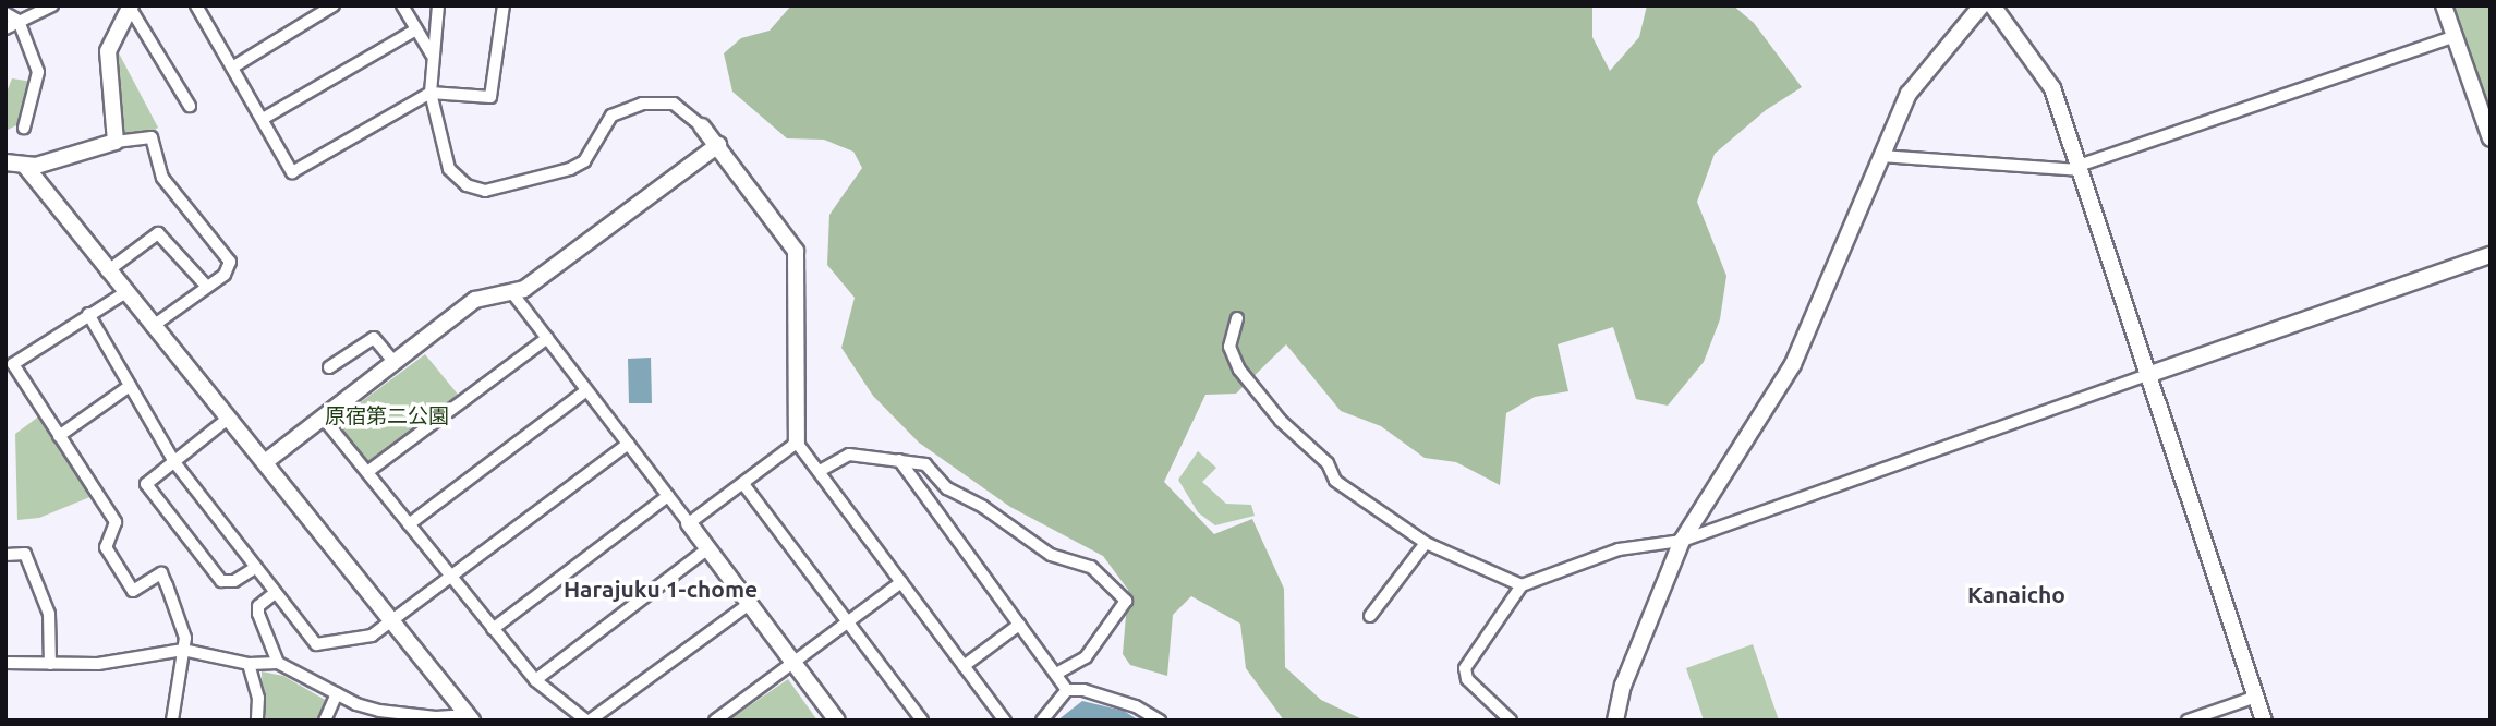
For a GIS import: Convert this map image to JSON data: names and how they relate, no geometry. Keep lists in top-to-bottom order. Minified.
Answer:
{"districts":["Harajuku 1-chome","Kanaicho"],"parks":["原宿第二公園"]}
